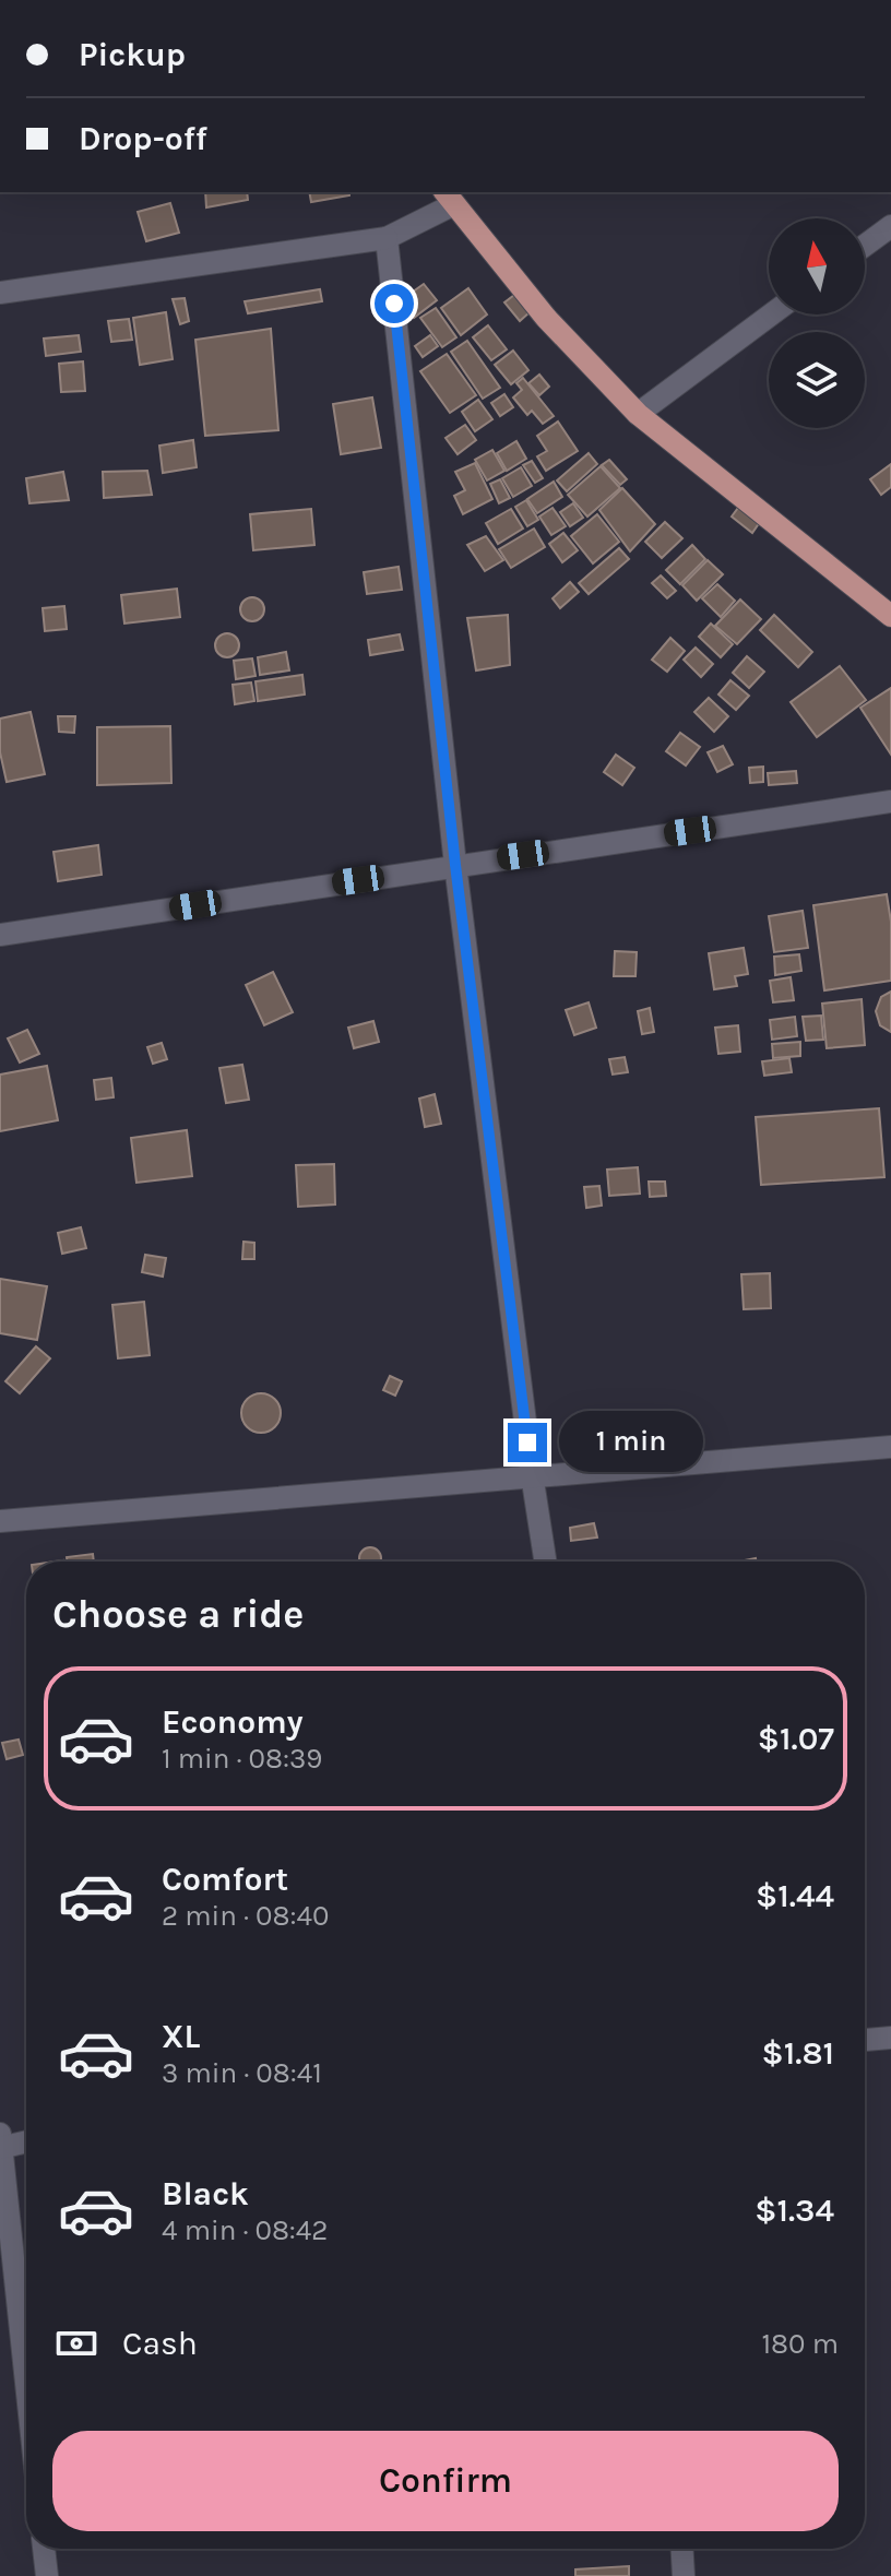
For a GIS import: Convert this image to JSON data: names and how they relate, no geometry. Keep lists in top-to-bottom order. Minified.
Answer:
{"north":"top","page":{"banner":["Pickup","Drop-off"],"bubble":"1 min","heading":"Choose a ride","list":[{"name":"Economy","note":"1 min · 08:39","value":"$1.07"},{"name":"Comfort","note":"2 min · 08:40","value":"$1.44"},{"name":"XL","note":"3 min · 08:41","value":"$1.81"},{"name":"Black","note":"4 min · 08:42","value":"$1.34"}],"pay":["Cash","180 m"],"buttons":"Confirm"}}
